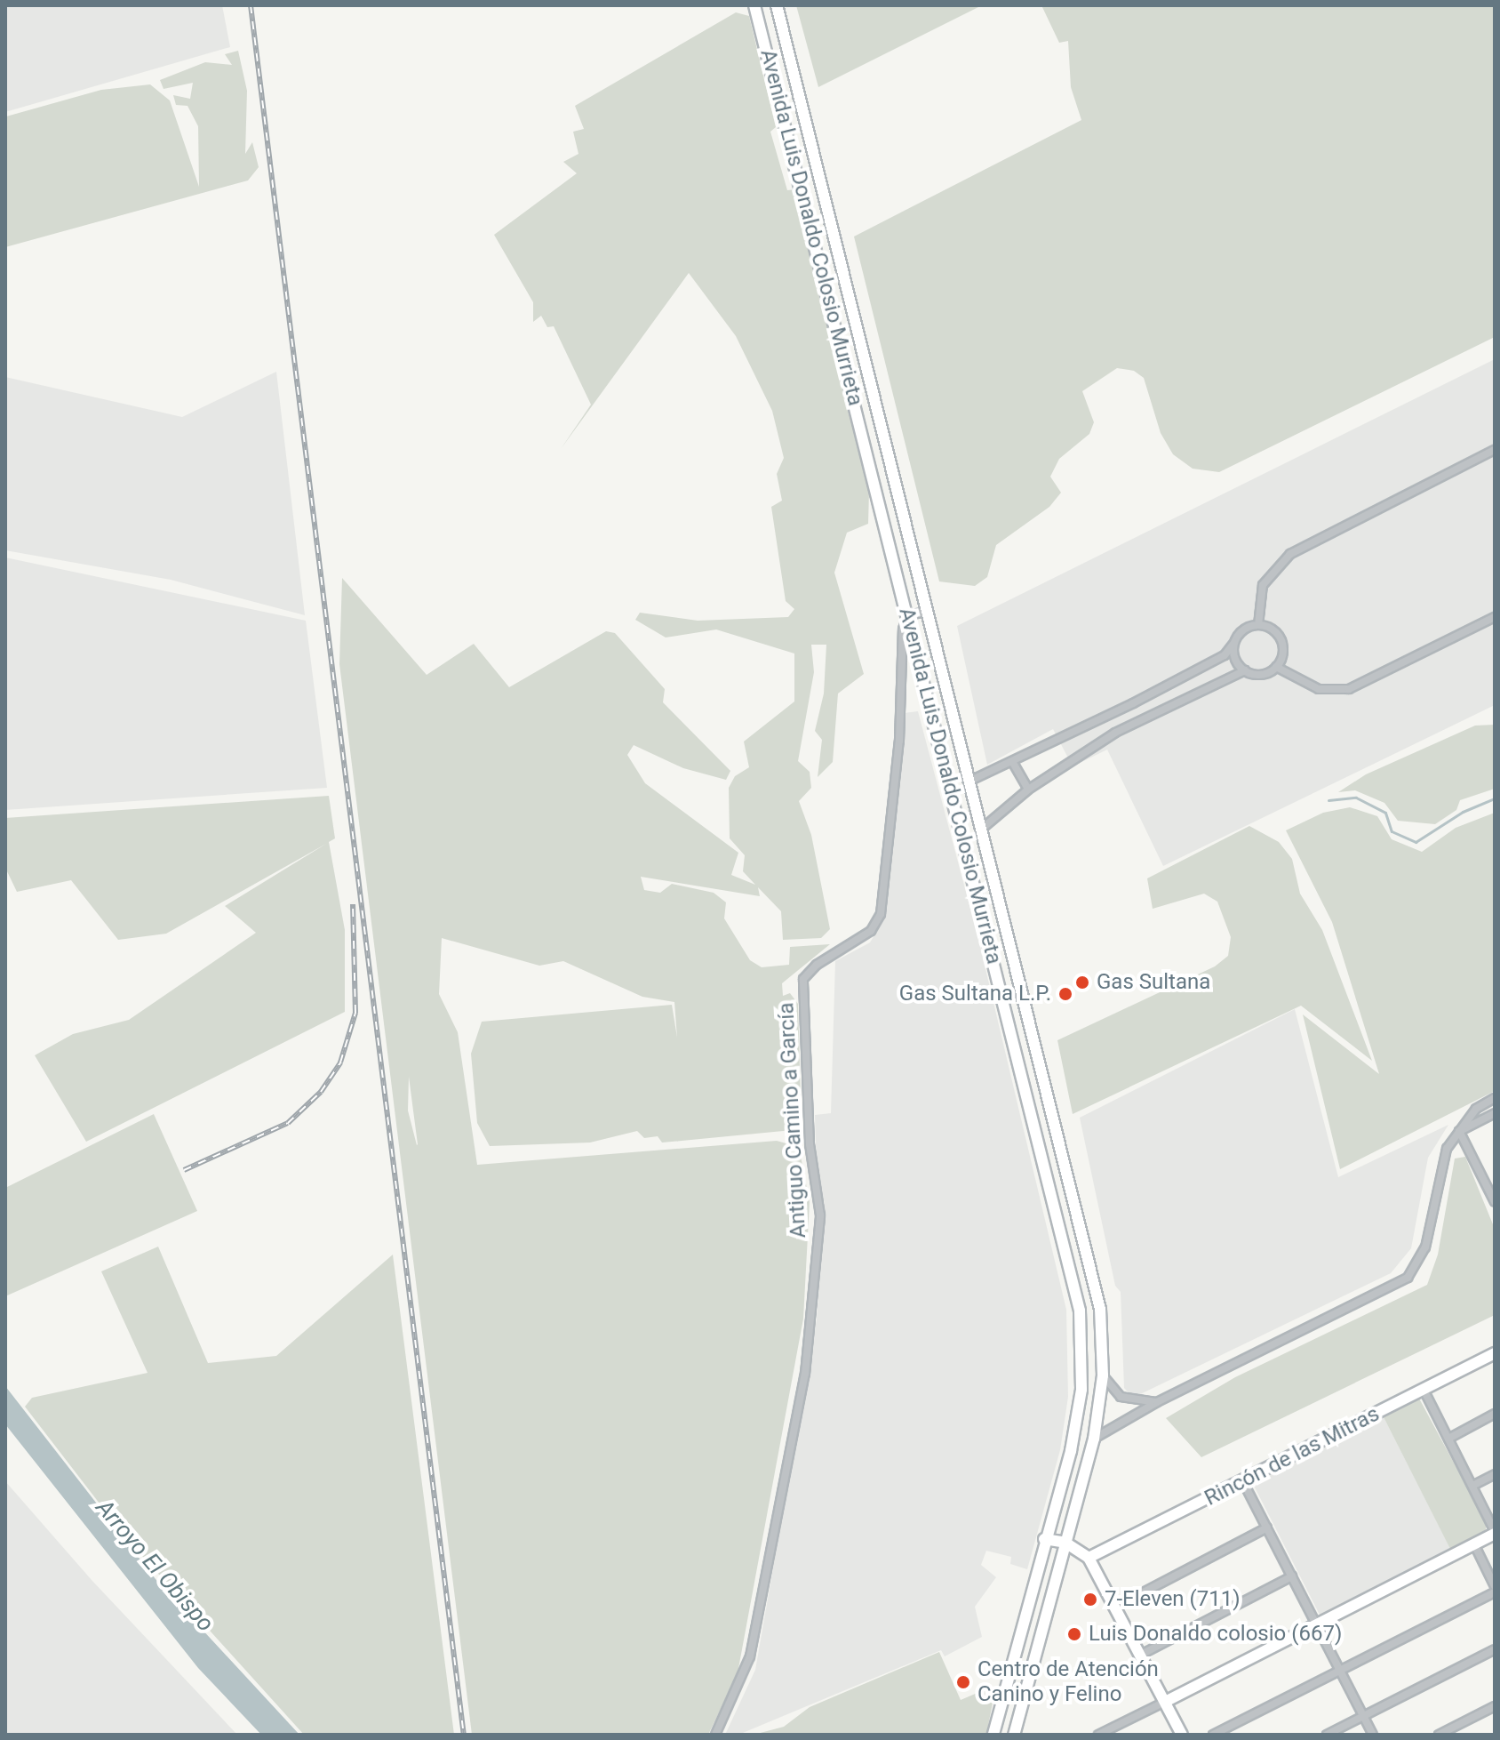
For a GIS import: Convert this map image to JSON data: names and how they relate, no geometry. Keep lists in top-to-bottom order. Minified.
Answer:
{"streets":{"main road":["Avenida Luis Donaldo Colosio Murrieta","Rincón de las Mitras"],"street":["Antiguo Camino a García"]},"crossings":[["Avenida Luis Donaldo Colosio Murrieta","Antiguo Camino a García"]],"water":["Arroyo El Obispo"],"places":["Gas Sultana","Gas Sultana L.P.","7-Eleven (711)","Luis Donaldo colosio (667)","Centro de Atención Canino y Felino"]}
